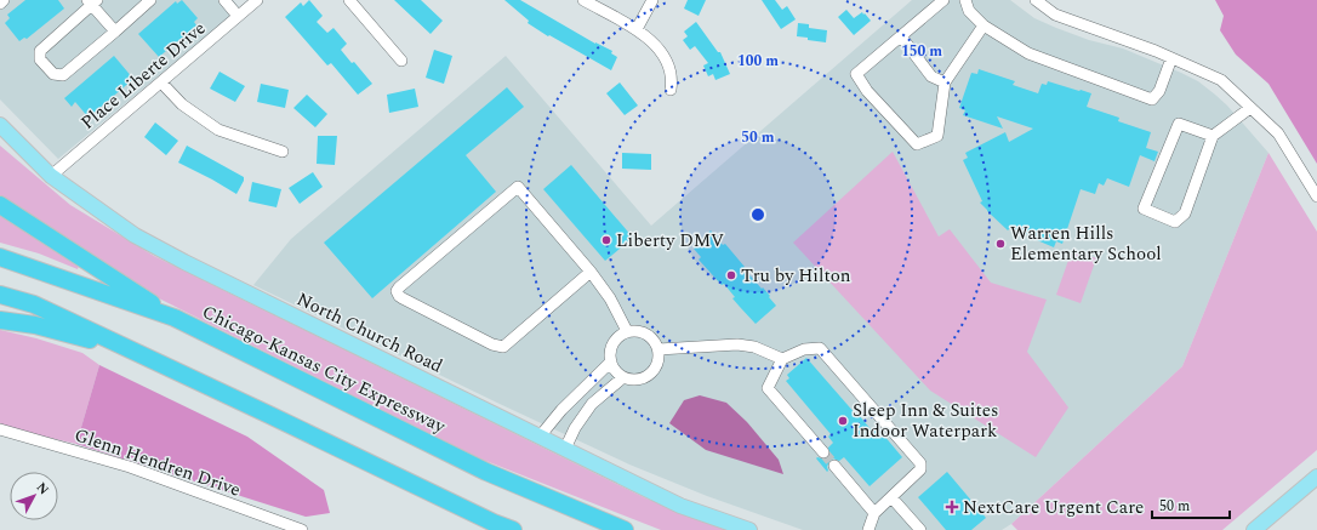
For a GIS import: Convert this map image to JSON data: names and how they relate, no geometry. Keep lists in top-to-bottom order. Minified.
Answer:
{"streets":{"highway":["Chicago-Kansas City Expressway"],"main road":["North Church Road"],"street":["Place Liberte Drive","Glenn Hendren Drive"]},"crossings":[["Place Liberte Drive","North Church Road"]],"places":{"other":["Liberty DMV","Warren Hills Elementary School","Tru by Hilton","Sleep Inn & Suites Indoor Waterpark"],"health":["NextCare Urgent Care"]},"scale_bar":"50 m","north":"top right","rings":["150 m","100 m","50 m"]}
